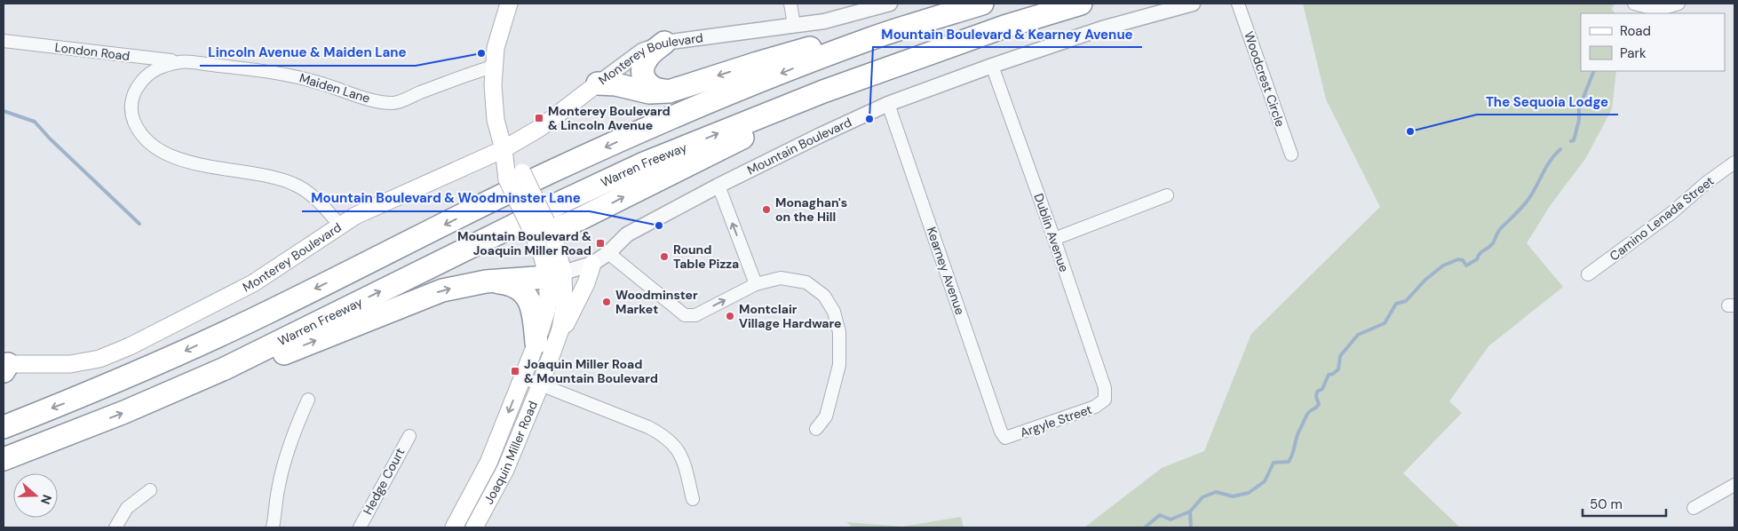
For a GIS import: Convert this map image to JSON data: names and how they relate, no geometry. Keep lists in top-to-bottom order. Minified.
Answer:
{"streets":{"highway":["Warren Freeway"],"main road":["Monterey Boulevard","Joaquin Miller Road"],"street":["London Road","Woodcrest Circle","Maiden Lane","Mountain Boulevard","Camino Lenada Street","Dublin Avenue","Kearney Avenue","Argyle Street","Hedge Court"]},"crossings":[["London Road","Maiden Lane"],["Monterey Boulevard","Maiden Lane"],["Mountain Boulevard","Dublin Avenue"],["Mountain Boulevard","Kearney Avenue"],["Mountain Boulevard","Joaquin Miller Road"],["Dublin Avenue","Argyle Street"],["Kearney Avenue","Argyle Street"]],"places":{"other":["Lincoln Avenue & Maiden Lane","Mountain Boulevard & Kearney Avenue","The Sequoia Lodge","Monaghan's on the Hill","Mountain Boulevard & Woodminster Lane","Round Table Pizza","Woodminster Market","Montclair Village Hardware"],"transit":["Monterey Boulevard & Lincoln Avenue","Mountain Boulevard & Joaquin Miller Road","Joaquin Miller Road & Mountain Boulevard"]},"legend":["Road","Park"],"scale_bar":"50 m","north":"right"}
